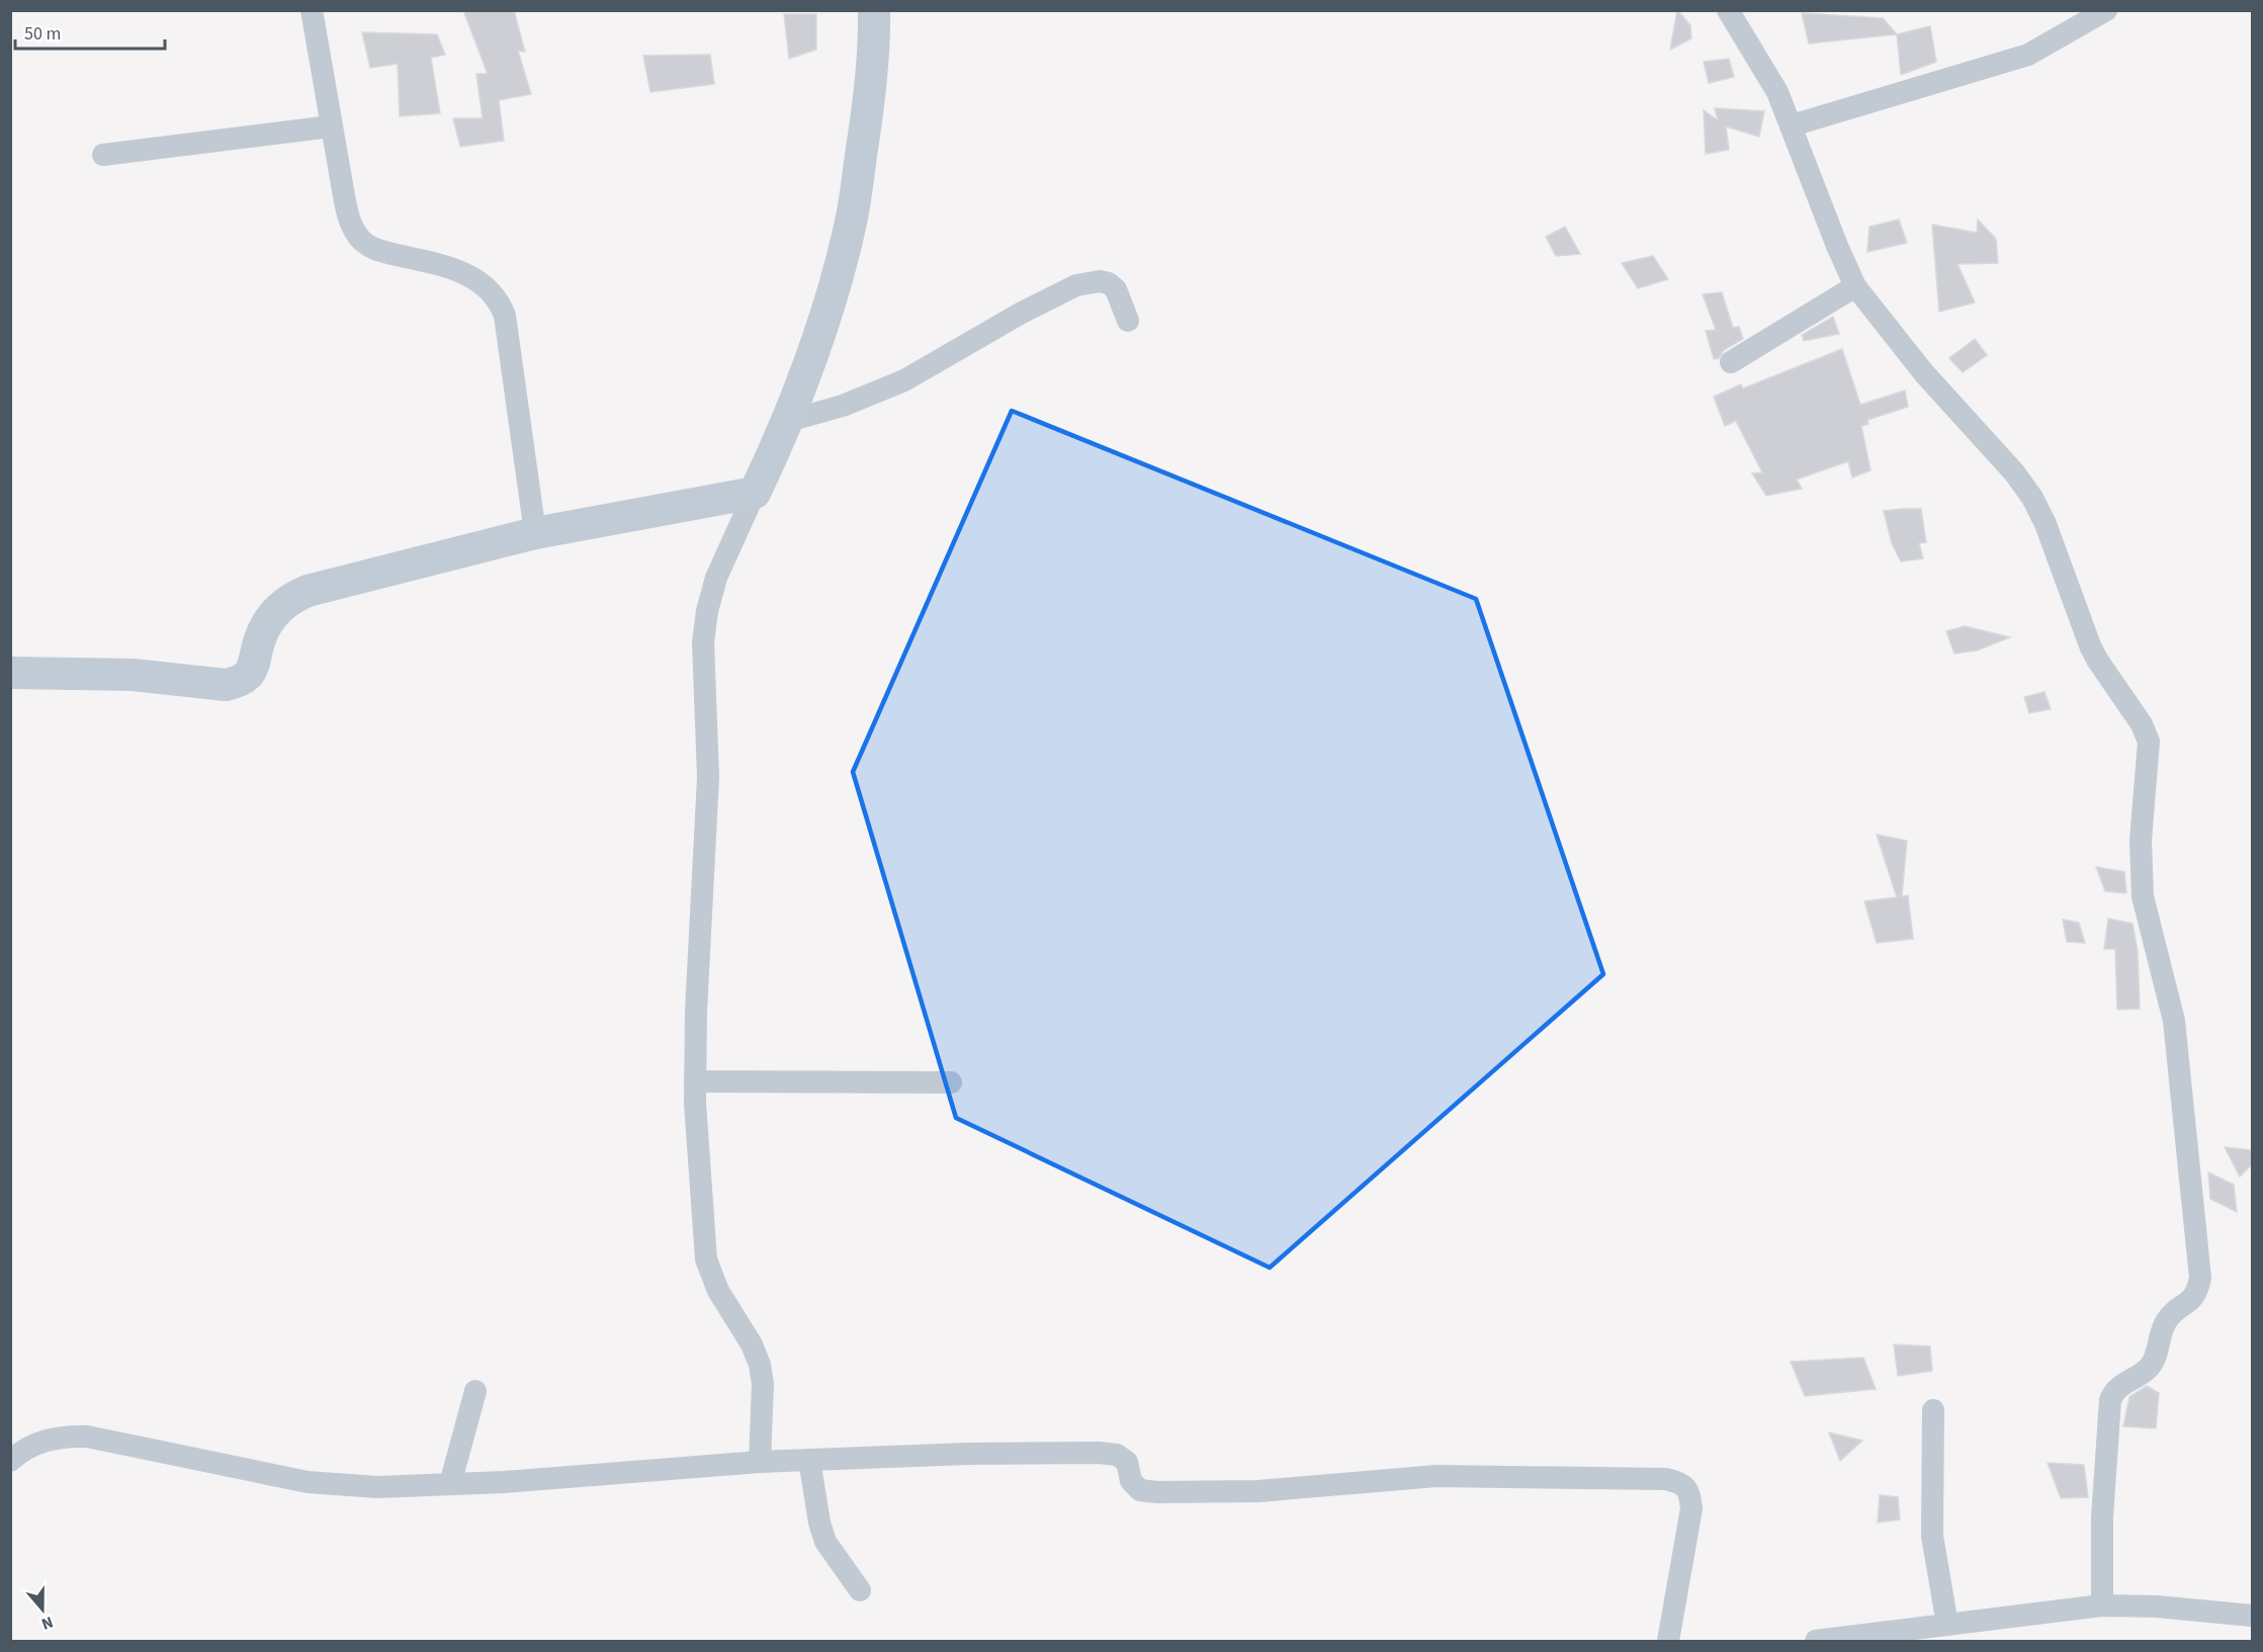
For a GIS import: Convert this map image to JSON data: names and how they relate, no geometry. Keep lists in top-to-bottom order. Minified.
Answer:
{"scale_bar":"50 m","north":"bottom"}
